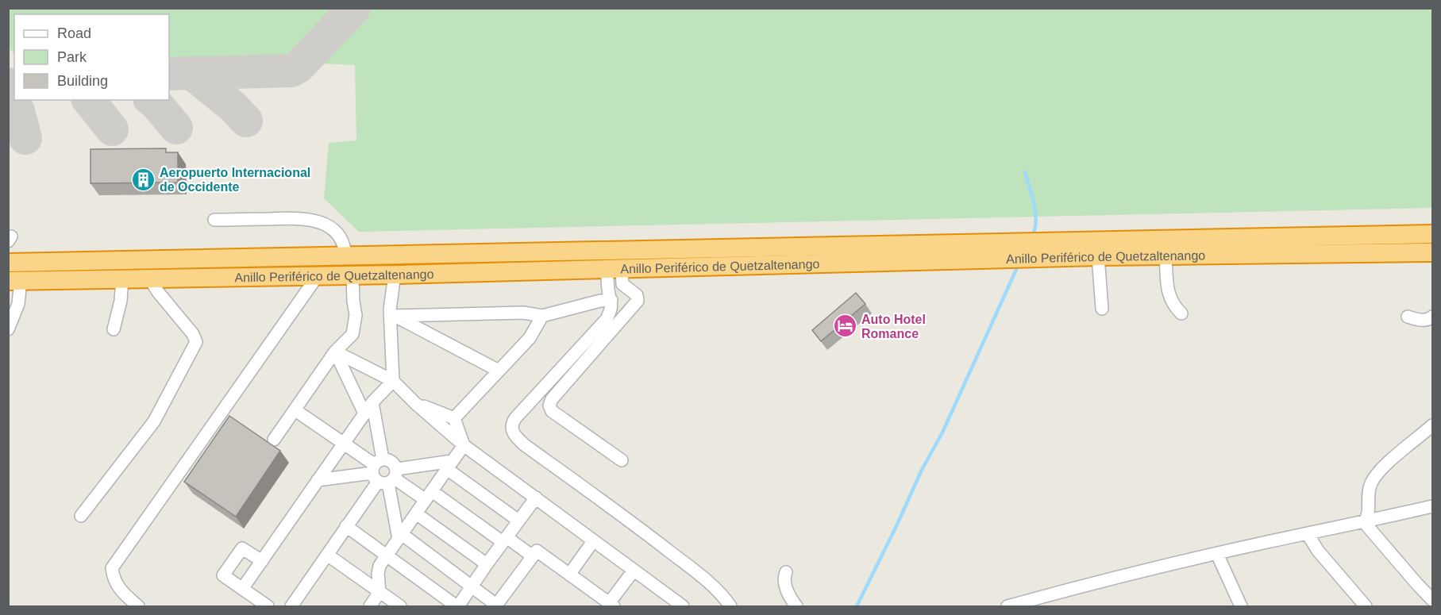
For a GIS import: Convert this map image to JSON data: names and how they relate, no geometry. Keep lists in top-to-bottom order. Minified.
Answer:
{"streets":{"highway":["Anillo Periférico de Quetzaltenango"]},"places":{"building":["Aeropuerto Internacional de Occidente"],"hotel":["Auto Hotel Romance"]},"legend":["Road","Park","Building"]}
